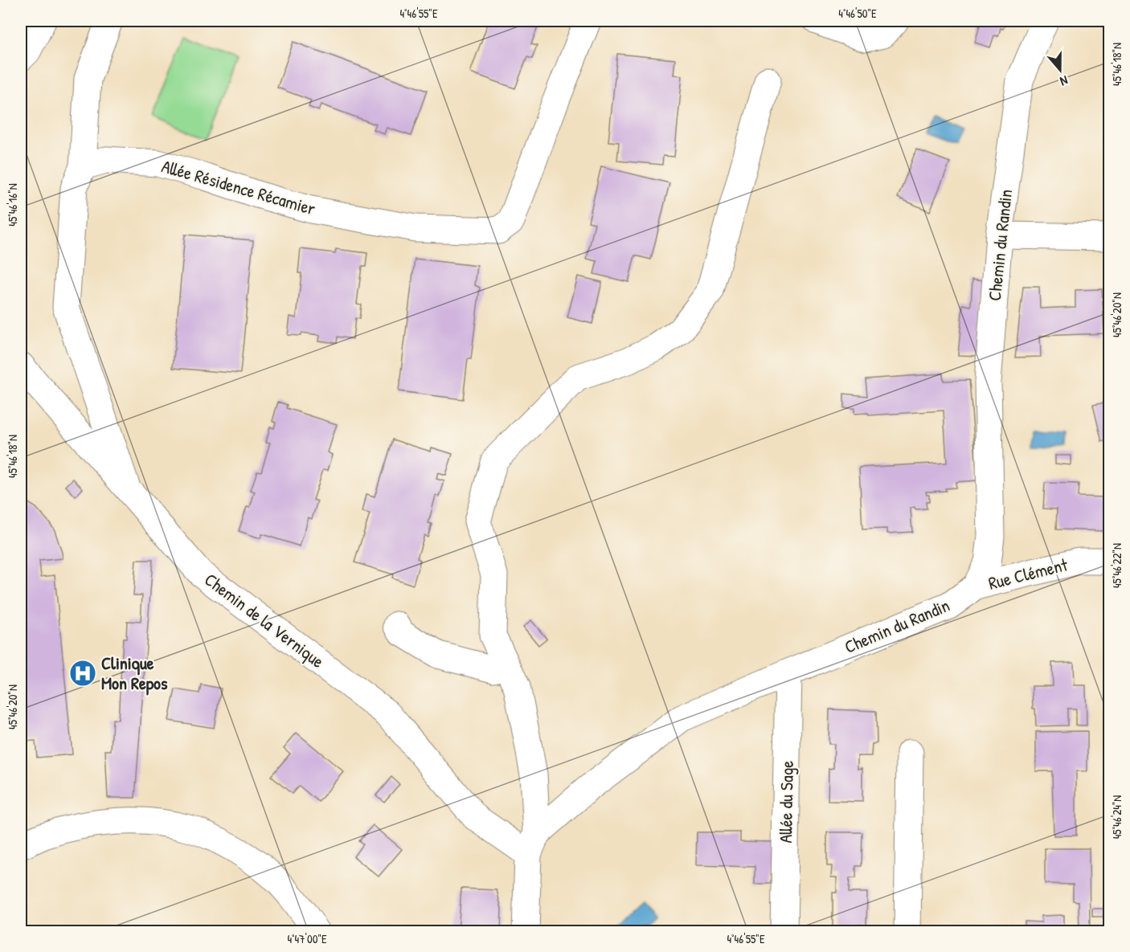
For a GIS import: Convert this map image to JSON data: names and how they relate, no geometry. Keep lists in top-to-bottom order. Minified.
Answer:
{"streets":{"street":["Allée Résidence Récamier","Chemin du Randin","Rue Clément","Chemin de la Vernique","Allée du Sage"]},"crossings":[["Chemin du Randin","Rue Clément"],["Chemin du Randin","Chemin de la Vernique"],["Chemin du Randin","Allée du Sage"]],"places":{"hospital":["Clinique Mon Repos"]},"north":"bottom","coordinates":["4°46'55\"E","4°46'50\"E","45°46'18\"N","45°46'16\"N","45°46'20\"N","45°46'22\"N","45°46'24\"N","4°47'00\"E"]}
